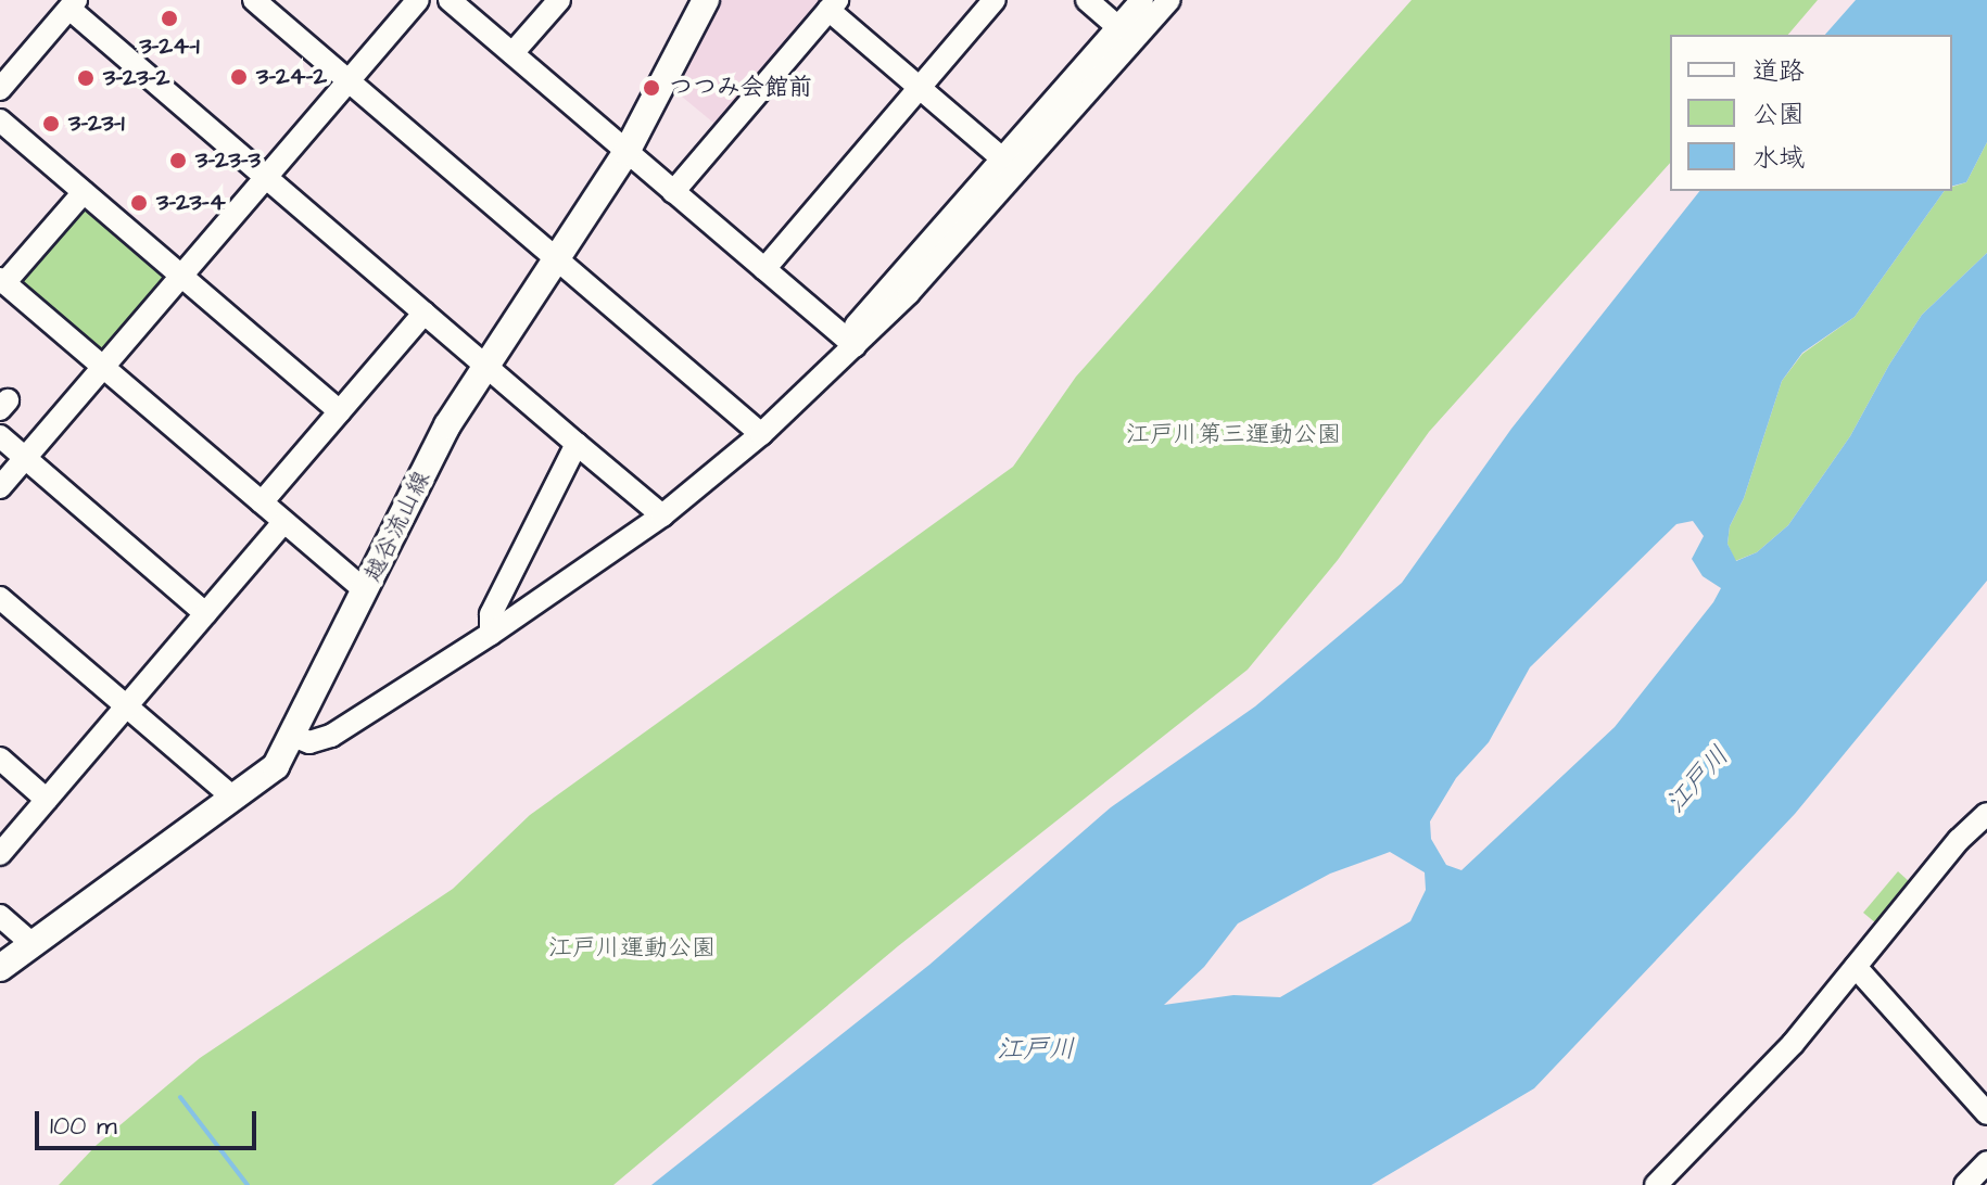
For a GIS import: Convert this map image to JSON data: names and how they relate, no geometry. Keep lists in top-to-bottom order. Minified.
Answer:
{"streets":{"main road":["越谷流山線"]},"water":["江戸川"],"parks":["江戸川第三運動公園","江戸川運動公園"],"places":["3-24-1","3-24-2","3-23-2","つつみ会館前","3-23-1","3-23-3","3-23-4"],"legend":["道路","公園","水域"],"scale_bar":"100 m"}
